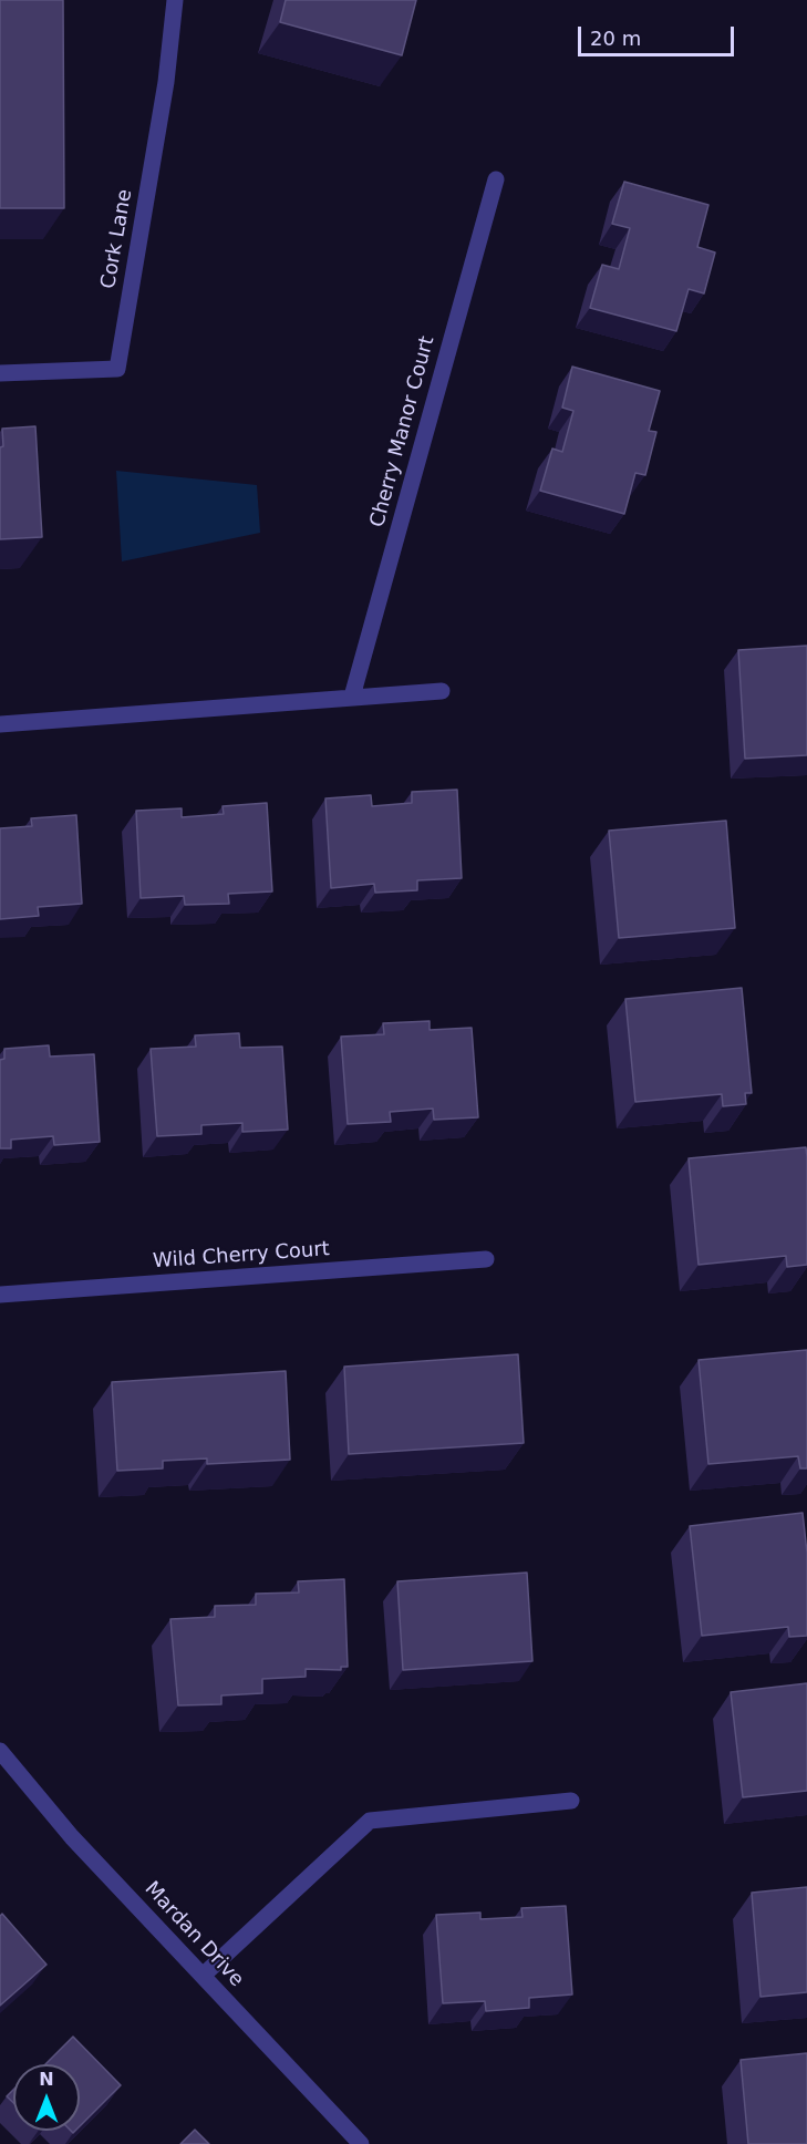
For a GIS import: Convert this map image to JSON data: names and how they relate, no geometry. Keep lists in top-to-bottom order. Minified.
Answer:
{"streets":{"street":["Cork Lane","Cherry Manor Court","Wild Cherry Court","Mardan Drive"]},"scale_bar":"20 m","north":"top"}
